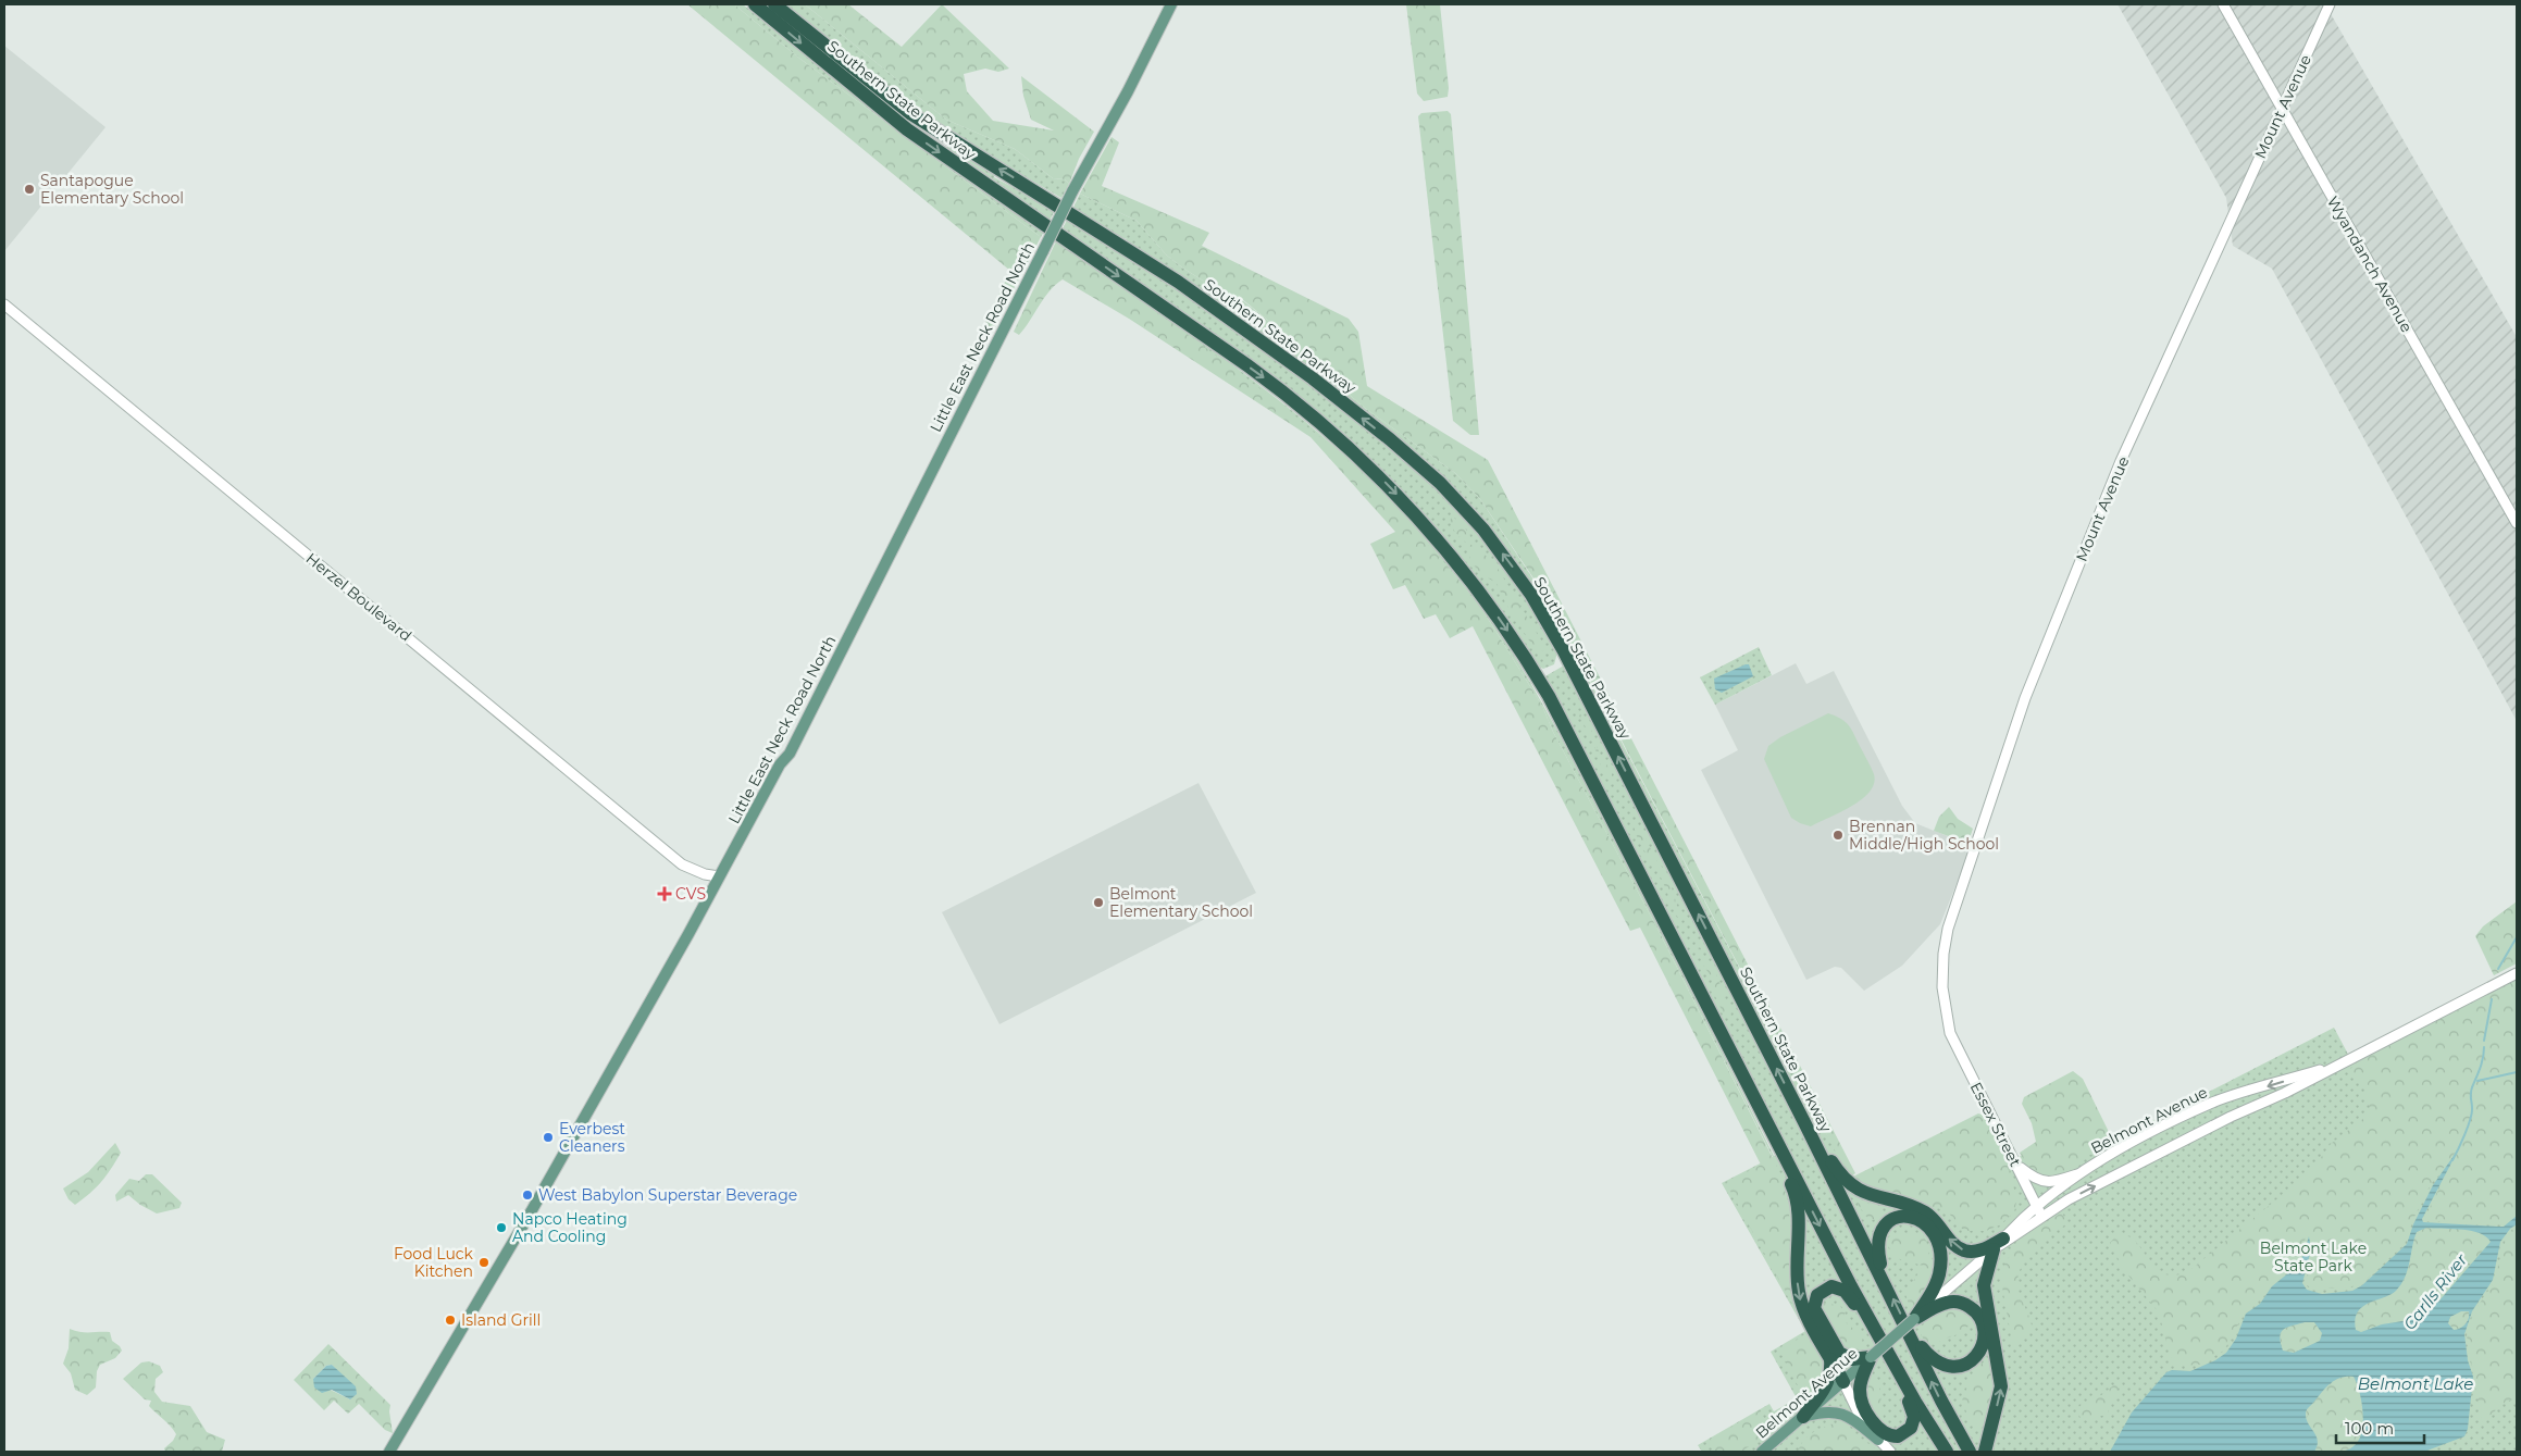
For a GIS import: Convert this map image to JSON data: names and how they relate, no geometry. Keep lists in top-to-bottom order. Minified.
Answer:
{"streets":{"highway":["Southern State Parkway"],"main road":["Little East Neck Road North","Belmont Avenue"],"street":["Mount Avenue","Wyandanch Avenue","Herzel Boulevard","Essex Street"]},"crossings":[["Southern State Parkway","Belmont Avenue"],["Mount Avenue","Wyandanch Avenue"],["Mount Avenue","Essex Street"],["Little East Neck Road North","Herzel Boulevard"],["Belmont Avenue","Essex Street"]],"water":["Carlls River","Belmont Lake"],"parks":["Belmont Lake State Park"],"places":{"other":["Santapogue Elementary School","Brennan Middle/High School","Belmont Elementary School","Everbest Cleaners","West Babylon Superstar Beverage","Napco Heating And Cooling","Food Luck Kitchen","Island Grill"],"health":["CVS"]},"scale_bar":"100 m"}
